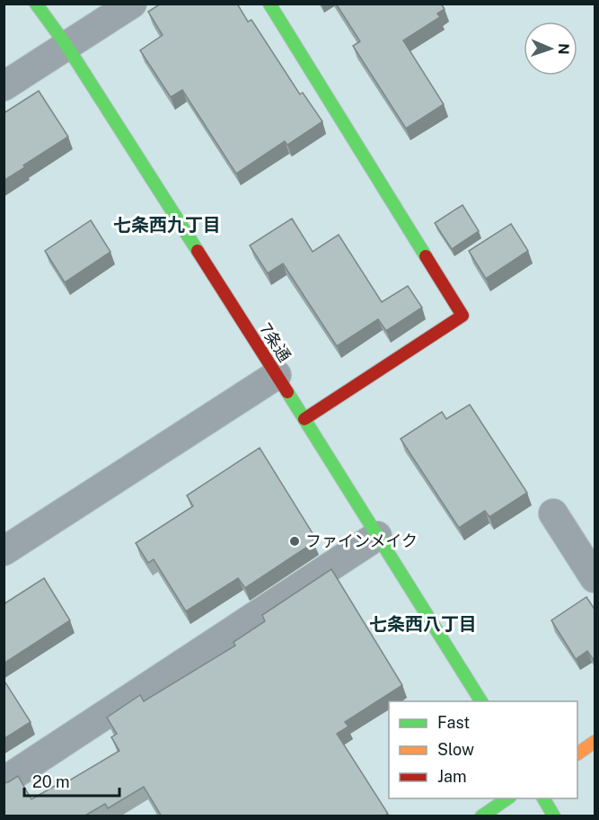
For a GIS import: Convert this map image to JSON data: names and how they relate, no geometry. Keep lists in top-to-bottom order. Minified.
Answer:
{"streets":{"street":["7条通"]},"districts":["七条西九丁目","七条西八丁目"],"places":["ファインメイク"],"legend":["Fast","Slow","Jam"],"scale_bar":"20 m","north":"right"}
